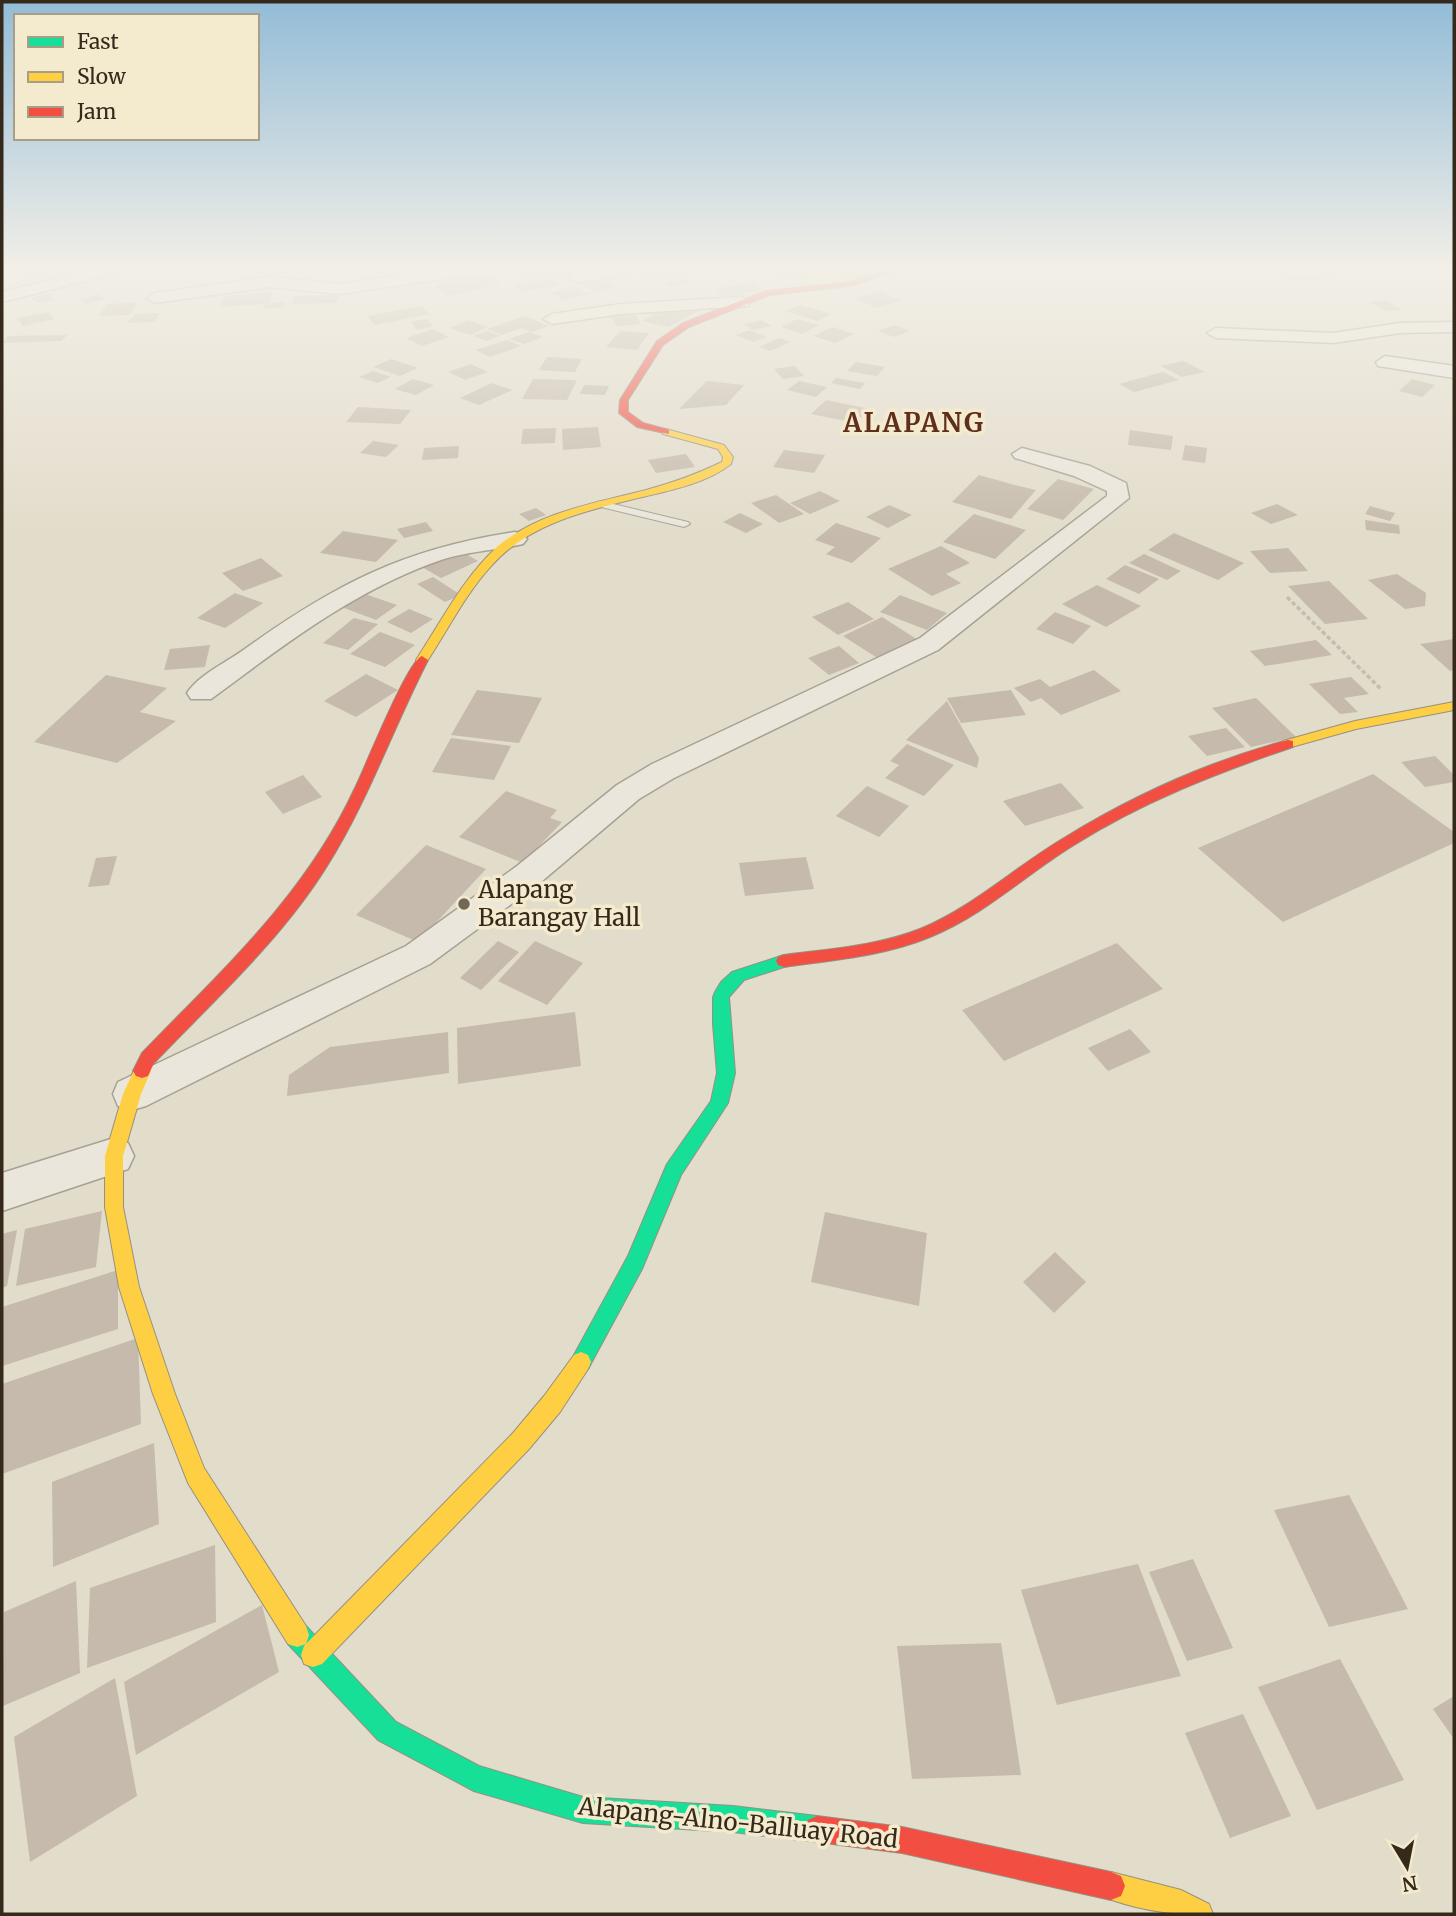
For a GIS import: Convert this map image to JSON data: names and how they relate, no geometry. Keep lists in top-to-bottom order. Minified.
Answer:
{"streets":{"main road":["Alapang-Alno-Balluay Road"]},"districts":["ALAPANG"],"places":["Alapang Barangay Hall"],"legend":["Fast","Slow","Jam"],"north":"bottom"}
